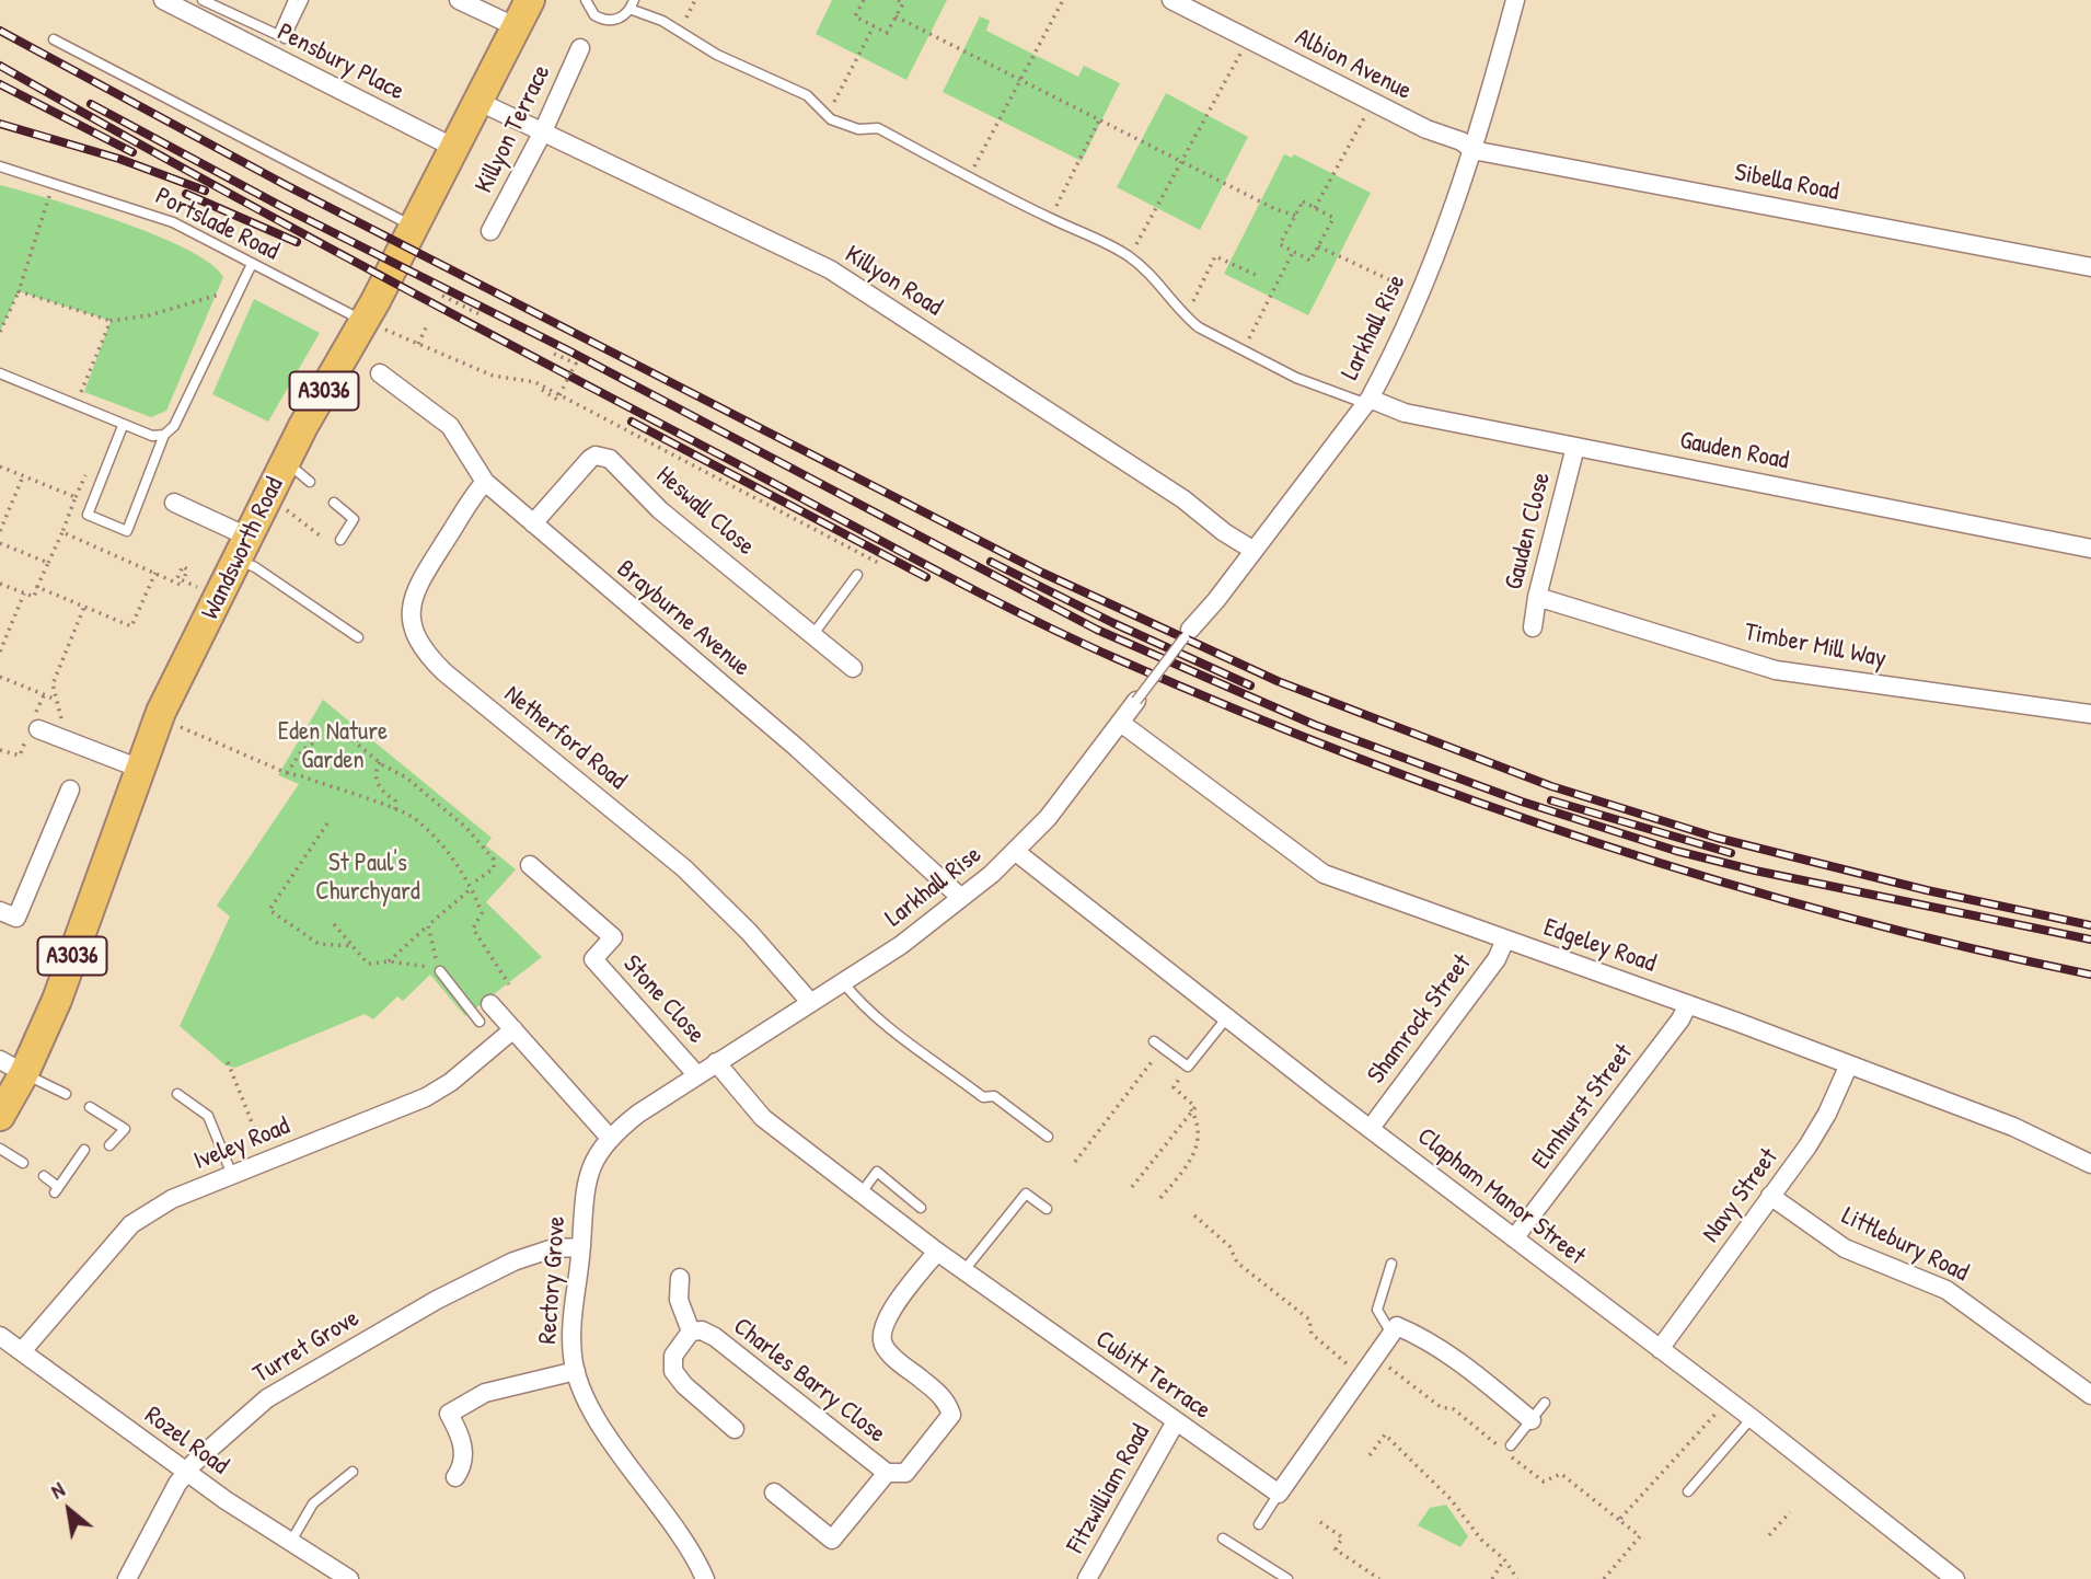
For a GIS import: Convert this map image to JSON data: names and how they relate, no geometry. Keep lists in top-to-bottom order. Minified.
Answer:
{"streets":{"main road":["A3036","Wandsworth Road"],"street":["Pensbury Place","Albion Avenue","Killyon Terrace","Sibella Road","Killyon Road","Larkhall Rise","Gauden Road","Heswall Close","Gauden Close","Brayburne Avenue","Timber Mill Way","Netherford Road","Edgeley Road","Stone Close","Shamrock Street","Elmhurst Street","Iveley Road","Navy Street","Clapham Manor Street","Littlebury Road","Rectory Grove","Turret Grove","Cubitt Terrace","Charles Barry Close","Rozel Road","Fitzwilliam Road"],"lane":["Portslade Road"]},"crossings":[["Pensbury Place","Wandsworth Road"],["Albion Avenue","Sibella Road"],["Albion Avenue","Larkhall Rise"],["Killyon Terrace","Killyon Road"],["Sibella Road","Larkhall Rise"],["Portslade Road","Wandsworth Road"],["Killyon Road","Larkhall Rise"],["Killyon Road","Wandsworth Road"],["Larkhall Rise","Gauden Road"],["Larkhall Rise","Brayburne Avenue"],["Larkhall Rise","Netherford Road"],["Larkhall Rise","Edgeley Road"],["Larkhall Rise","Clapham Manor Street"],["Larkhall Rise","Rectory Grove"],["Larkhall Rise","Cubitt Terrace"],["Gauden Road","Gauden Close"],["Heswall Close","Brayburne Avenue"],["Gauden Close","Timber Mill Way"],["Brayburne Avenue","Netherford Road"],["Edgeley Road","Shamrock Street"],["Edgeley Road","Elmhurst Street"],["Edgeley Road","Navy Street"],["Stone Close","Rectory Grove"],["Shamrock Street","Clapham Manor Street"],["Elmhurst Street","Clapham Manor Street"],["Iveley Road","Rozel Road"],["Navy Street","Clapham Manor Street"],["Navy Street","Littlebury Road"],["Rectory Grove","Turret Grove"],["Rectory Grove","Cubitt Terrace"],["Turret Grove","Rozel Road"],["Cubitt Terrace","Charles Barry Close"],["Cubitt Terrace","Fitzwilliam Road"]],"parks":["Eden Nature Garden","St Paul's Churchyard"],"north":"top left"}
